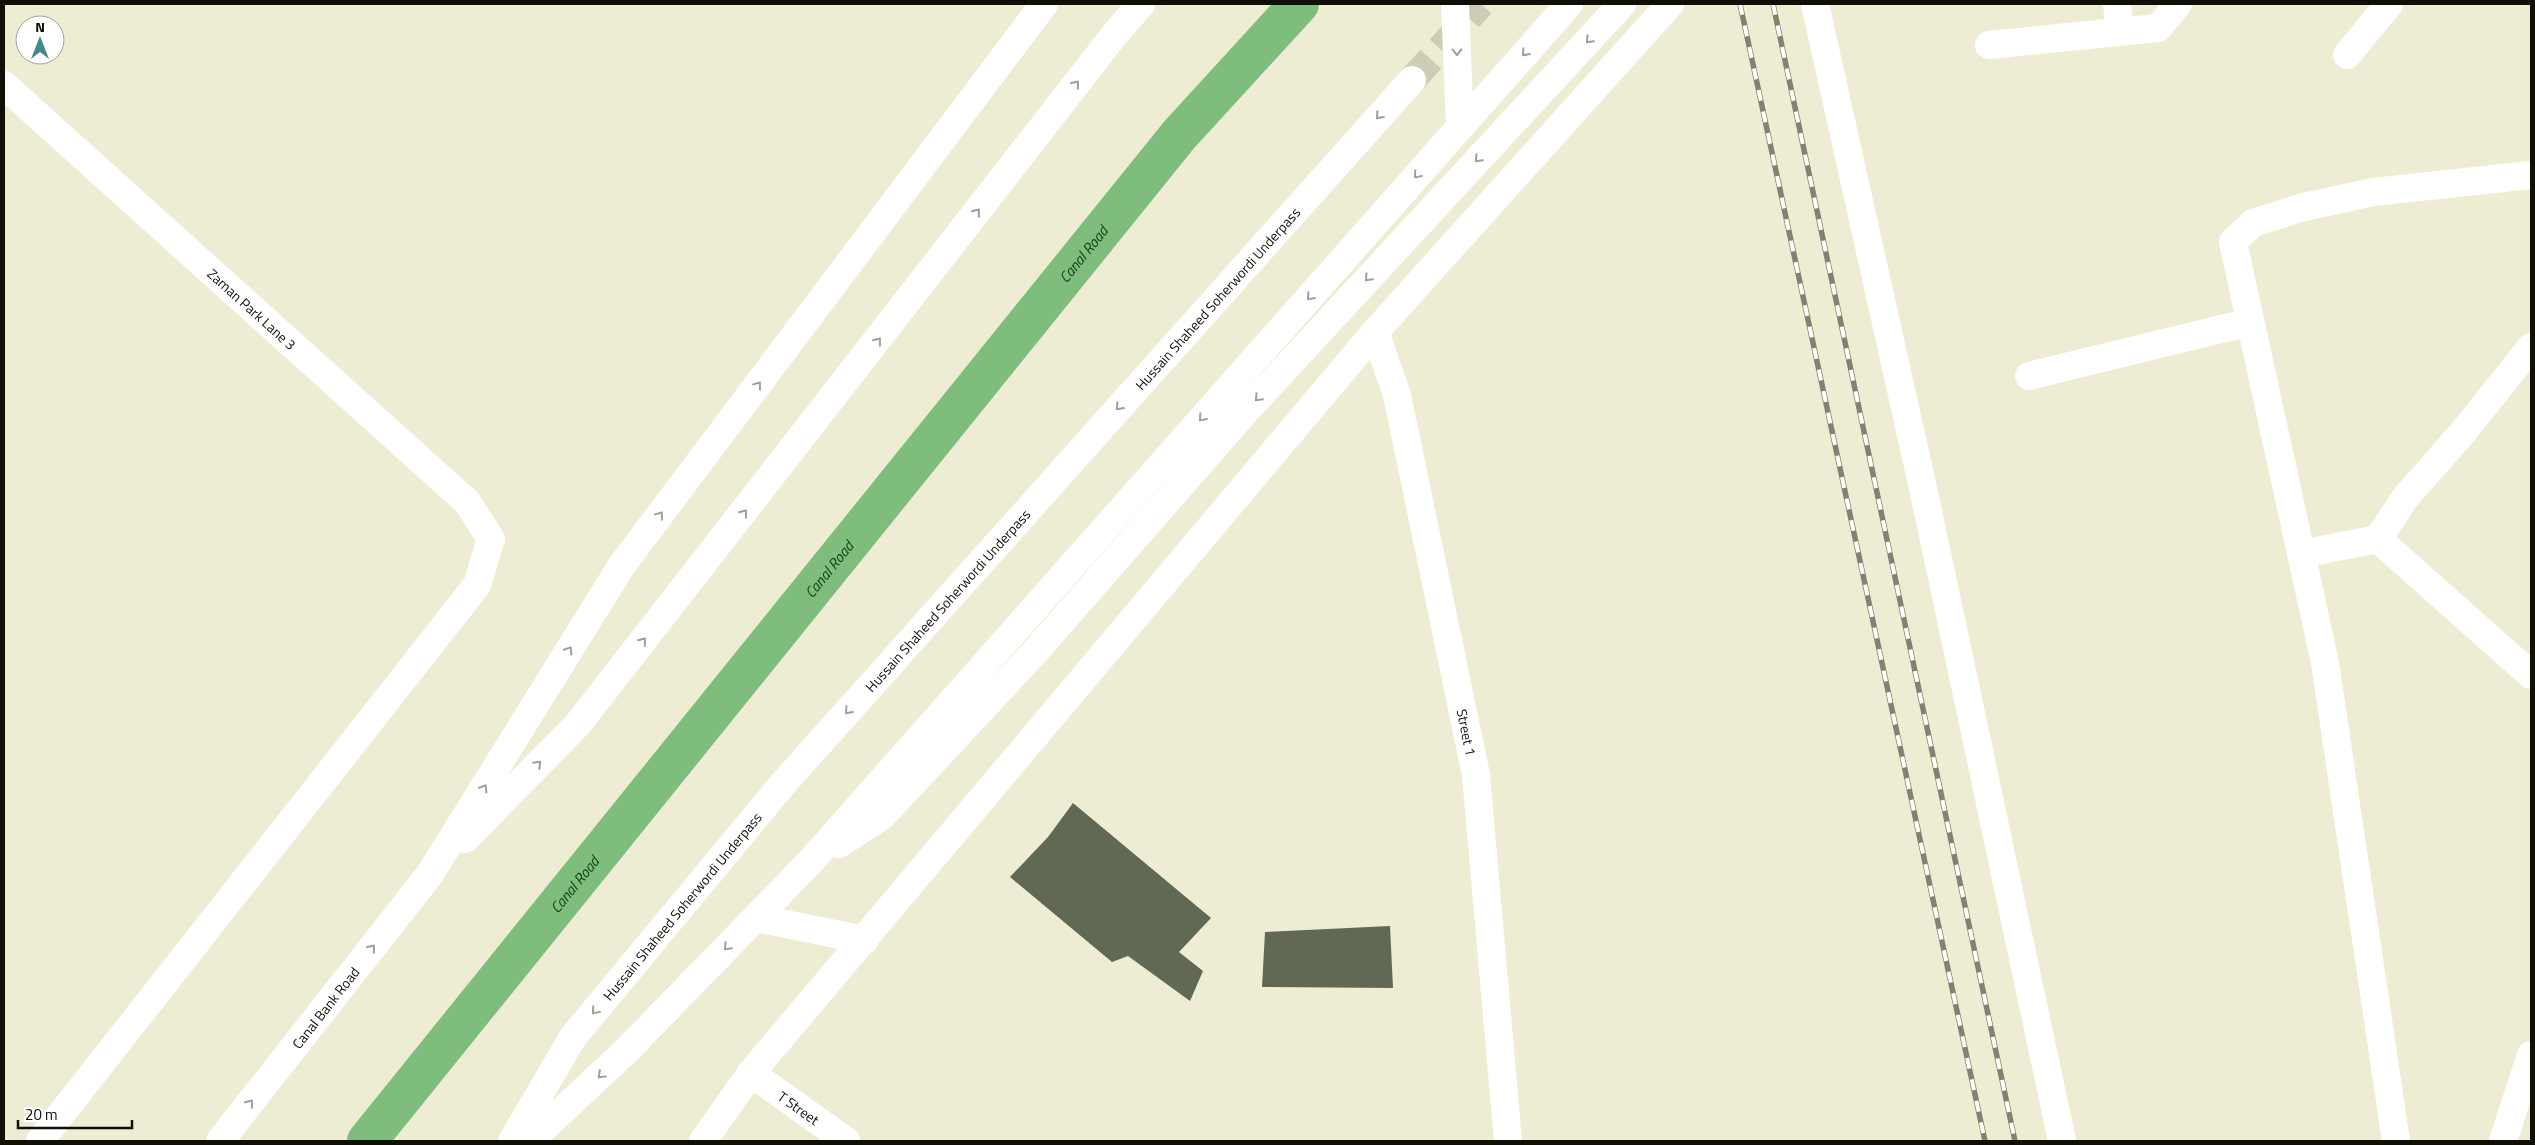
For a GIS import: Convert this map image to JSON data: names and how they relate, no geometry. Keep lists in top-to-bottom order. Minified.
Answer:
{"streets":{"main road":["Hussain Shaheed Soherwordi Underpass","Zaman Park Lane 3","Street 1","Canal Bank Road","T Street"]},"one_way":["Canal Bank Road"],"water":["Canal Road"],"scale_bar":"20 m","north":"top"}
